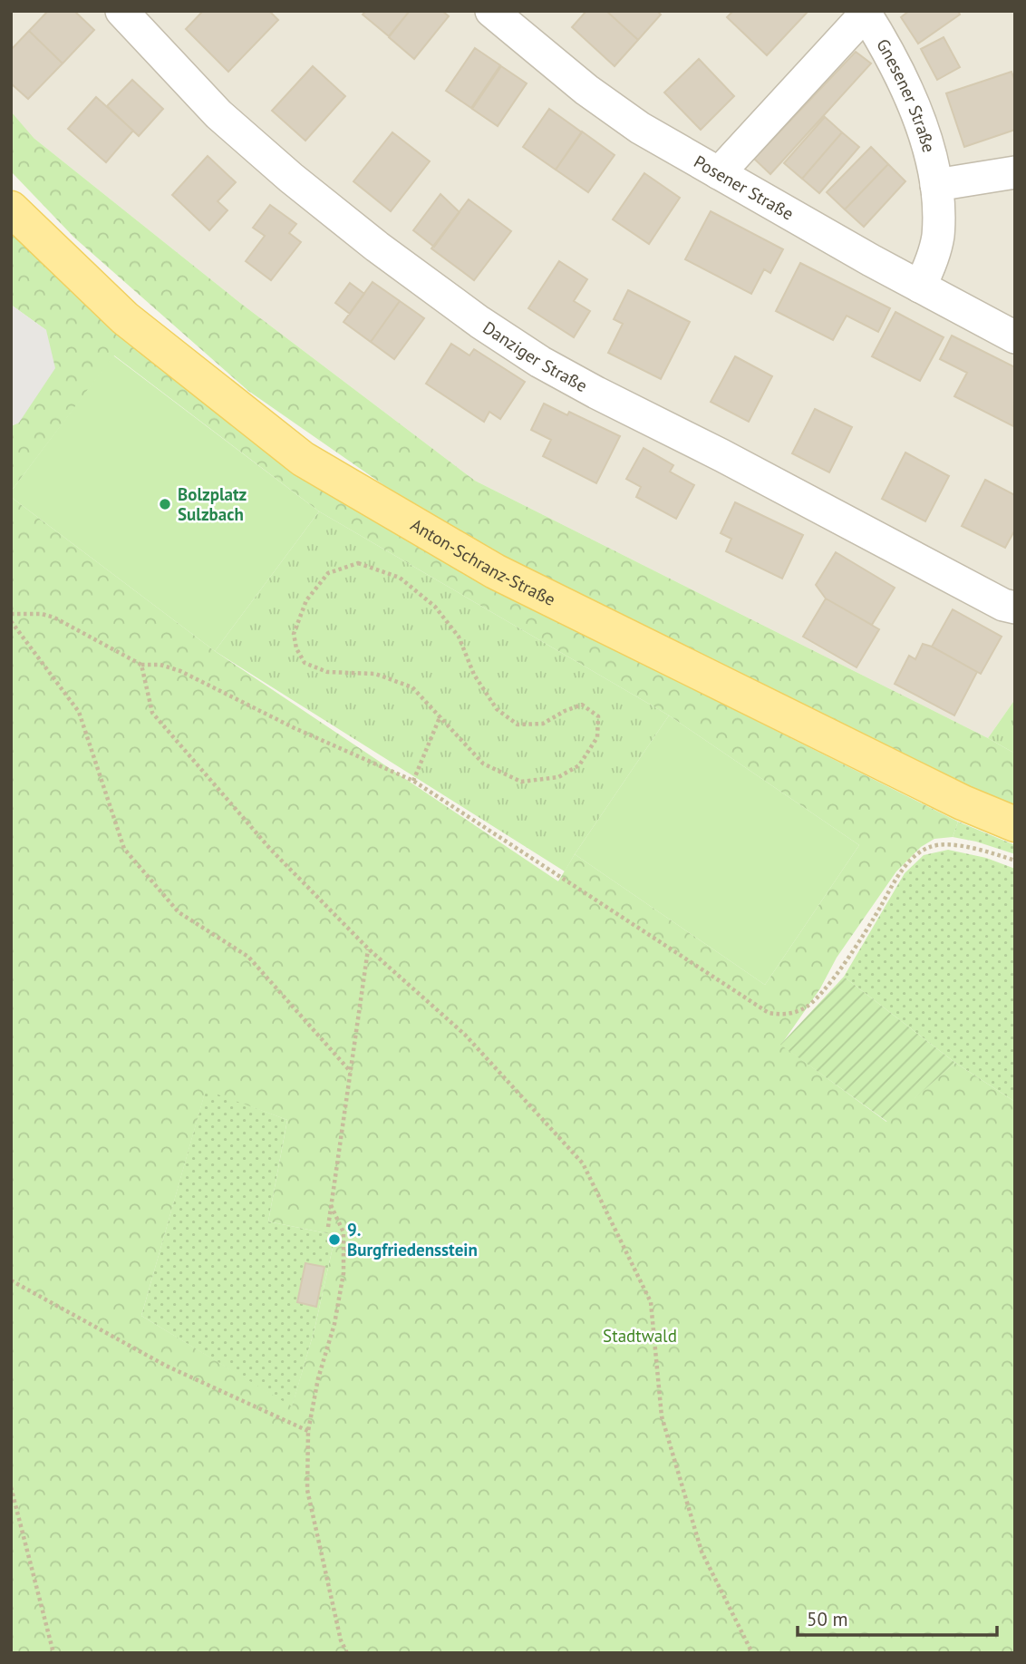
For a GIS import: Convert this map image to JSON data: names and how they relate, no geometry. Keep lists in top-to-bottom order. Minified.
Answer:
{"streets":{"main road":["Anton-Schranz-Straße"],"street":["Gnesener Straße","Posener Straße","Danziger Straße"]},"crossings":[["Gnesener Straße","Posener Straße"]],"parks":["Stadtwald"],"places":["Bolzplatz Sulzbach","9. Burgfriedensstein"],"scale_bar":"50 m"}
